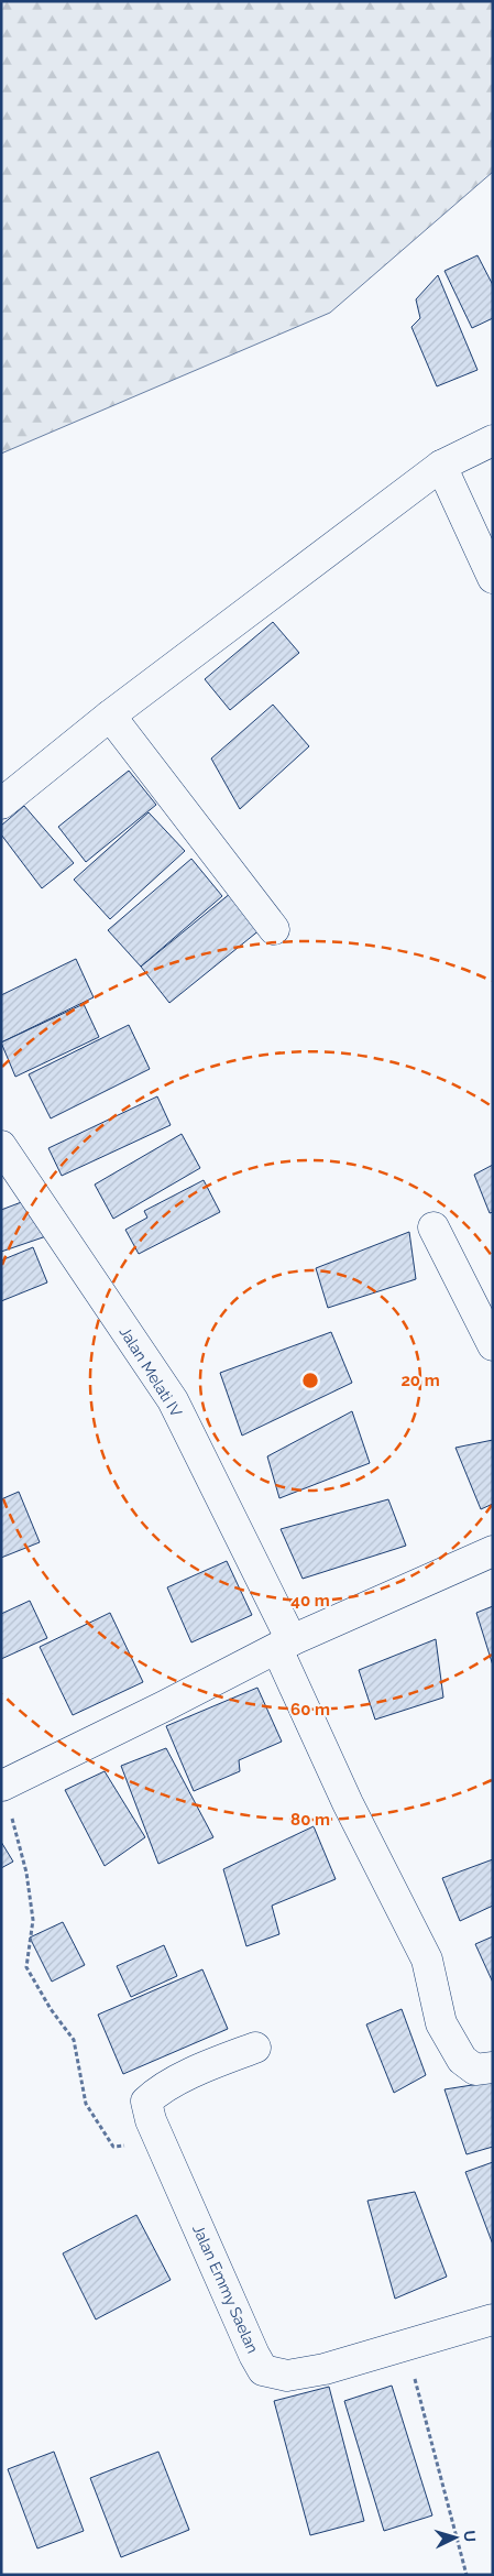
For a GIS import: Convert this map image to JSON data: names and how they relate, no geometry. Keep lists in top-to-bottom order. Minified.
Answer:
{"streets":{"street":["Jalan Melati IV","Jalan Emmy Saelan"]},"north":"right","rings":["20 m","40 m","60 m","80 m"]}
